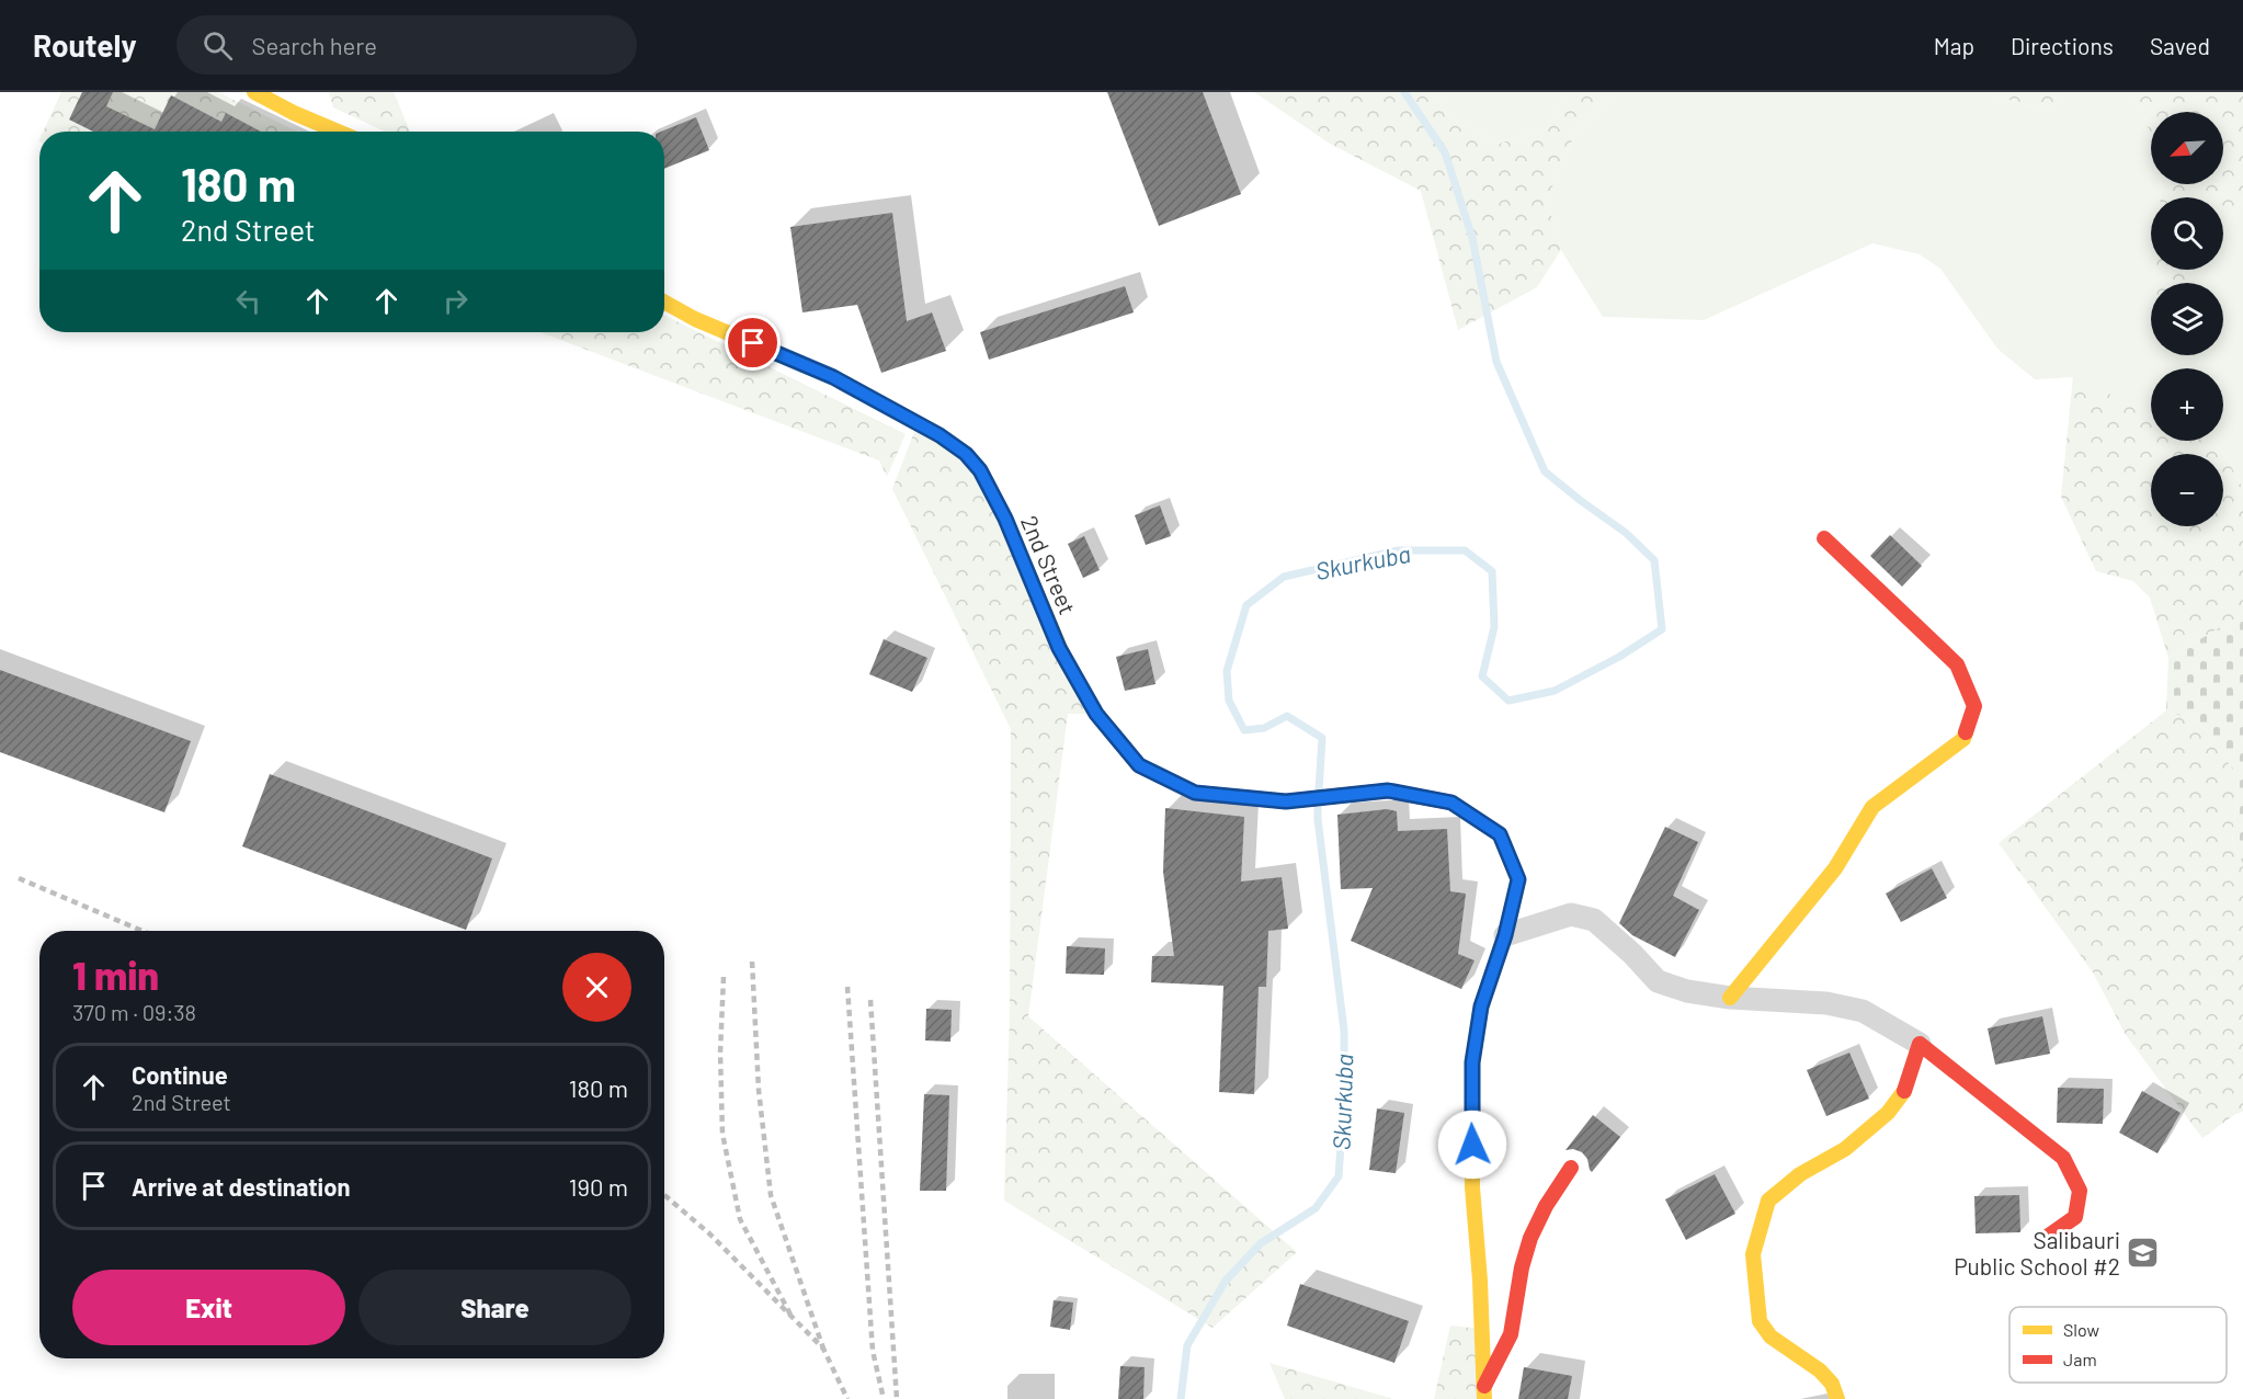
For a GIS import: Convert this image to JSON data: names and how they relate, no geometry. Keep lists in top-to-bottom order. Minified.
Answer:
{"streets":{"street":["2nd Street"]},"water":["Skurkuba"],"places":{"school or university":["Salibauri Public School #2"]},"legend":["Slow","Jam"],"north":"bottom left","page":{"header":"Routely","search":"Search here","nav":["Map","Directions","Saved"],"map_buttons":["+","−"],"turn":["180 m","2nd Street"],"heading":["1 min","370 m · 09:38"],"list":[{"name":"Continue","note":"2nd Street","value":"180 m"},{"name":"Arrive at destination","value":"190 m"}],"buttons":["Exit","Share"]}}
